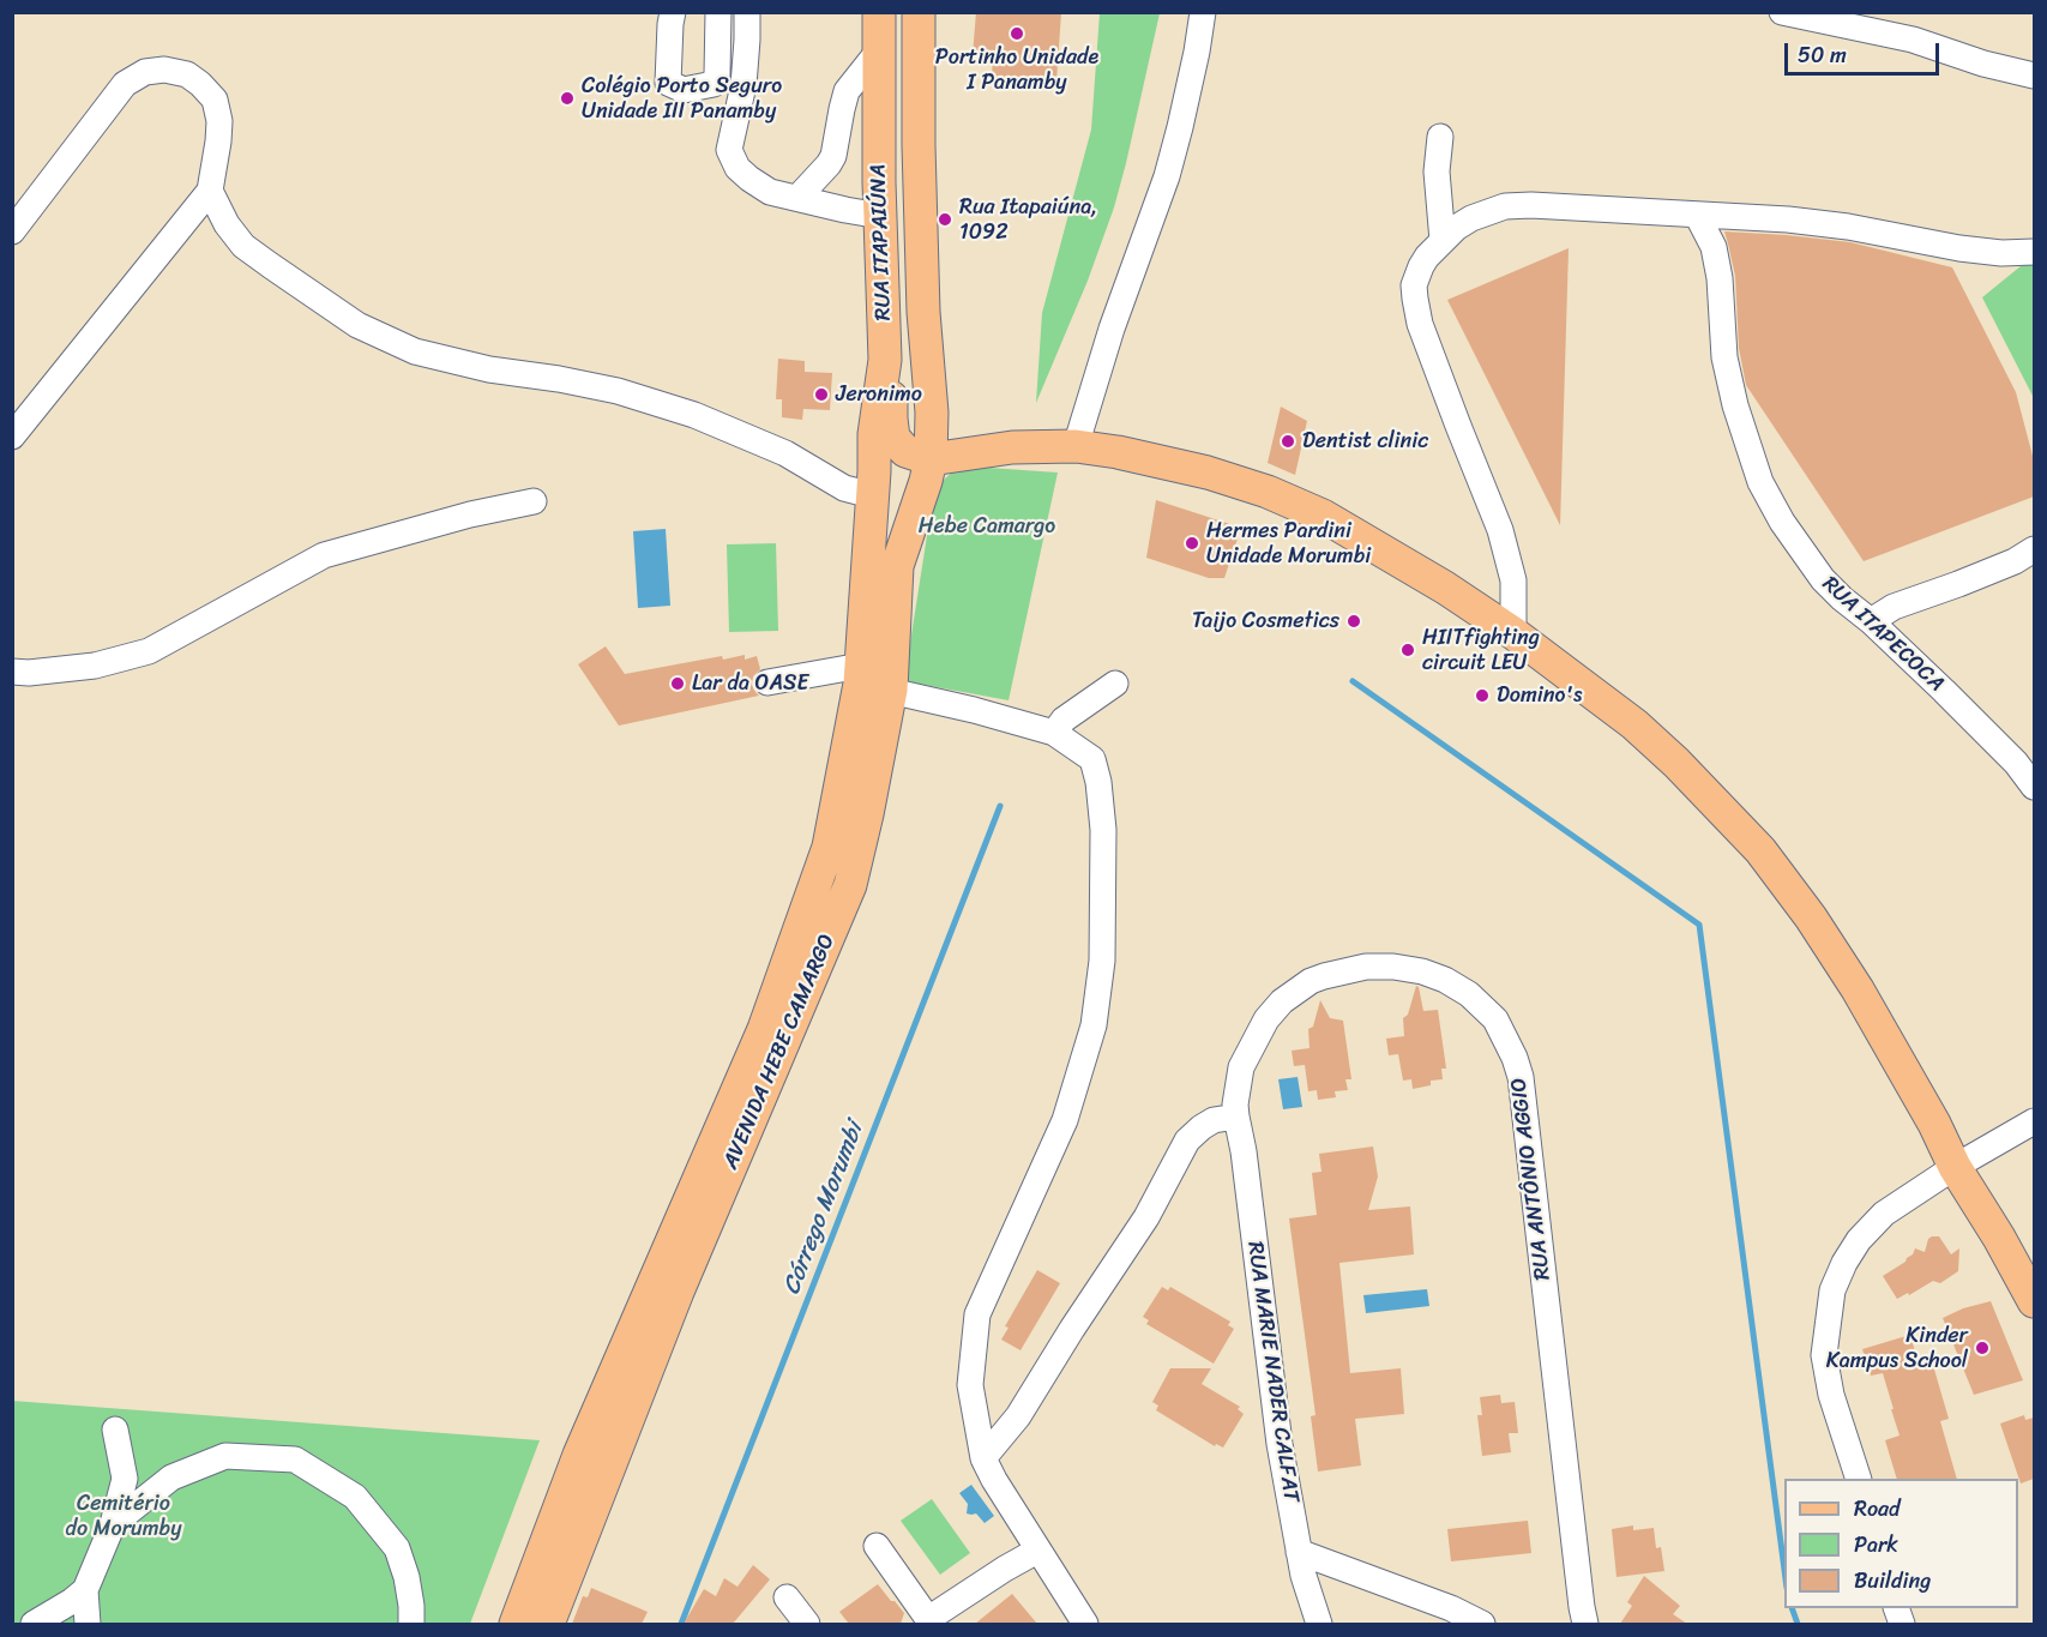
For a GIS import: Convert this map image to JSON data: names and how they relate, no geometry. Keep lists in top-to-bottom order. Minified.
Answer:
{"streets":{"main road":["RUA ITAPAIÚNA","AVENIDA HEBE CAMARGO"],"street":["RUA ITAPECOCA","RUA ANTÔNIO AGGIO","RUA MARIE NADER CALFAT"]},"crossings":[["RUA ITAPAIÚNA","AVENIDA HEBE CAMARGO"],["RUA ANTÔNIO AGGIO","RUA MARIE NADER CALFAT"]],"water":["Córrego Morumbi"],"parks":["Hebe Camargo","Cemitério do Morumby"],"places":["Portinho Unidade I Panamby","Colégio Porto Seguro Unidade III Panamby","Rua Itapaiúna, 1092","Jeronimo","Dentist clinic","Hermes Pardini Unidade Morumbi","Taijo Cosmetics","HIITfighting circuit LEU","Lar da OASE","Domino's","Kinder Kampus School"],"legend":["Road","Park","Building"],"scale_bar":"50 m"}
